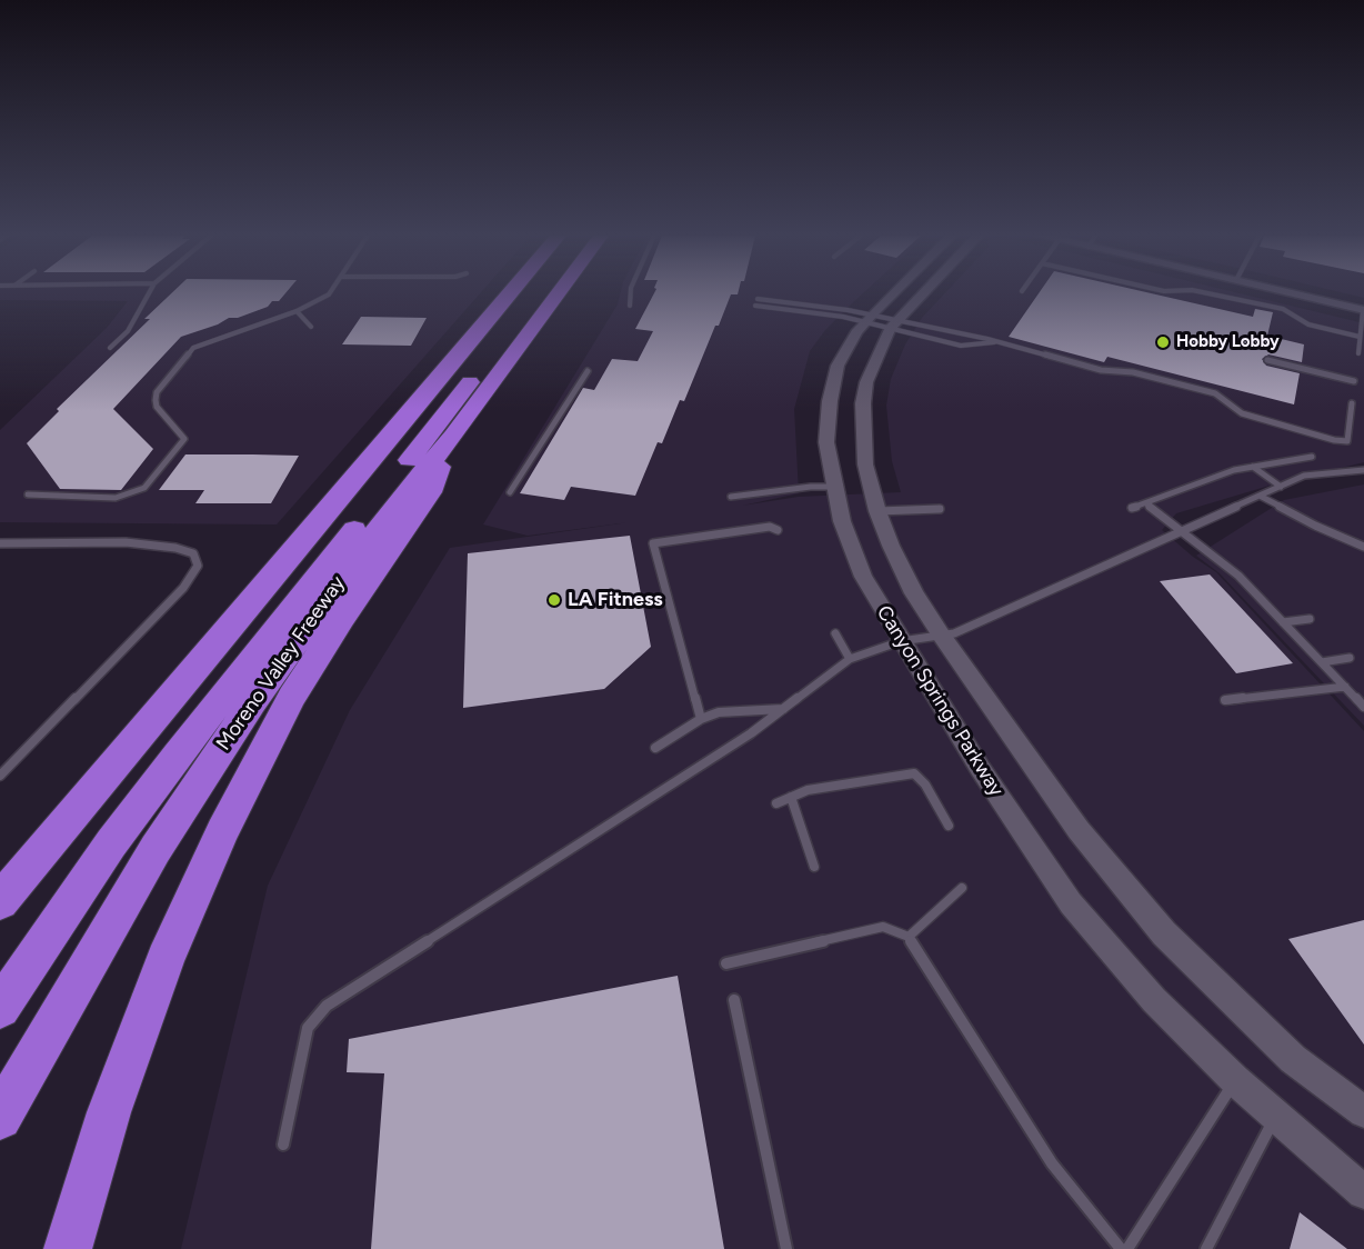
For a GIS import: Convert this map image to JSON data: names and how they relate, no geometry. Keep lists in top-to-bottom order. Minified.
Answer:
{"streets":{"highway":["Moreno Valley Freeway"],"street":["Canyon Springs Parkway"]},"places":["Hobby Lobby","LA Fitness"]}
